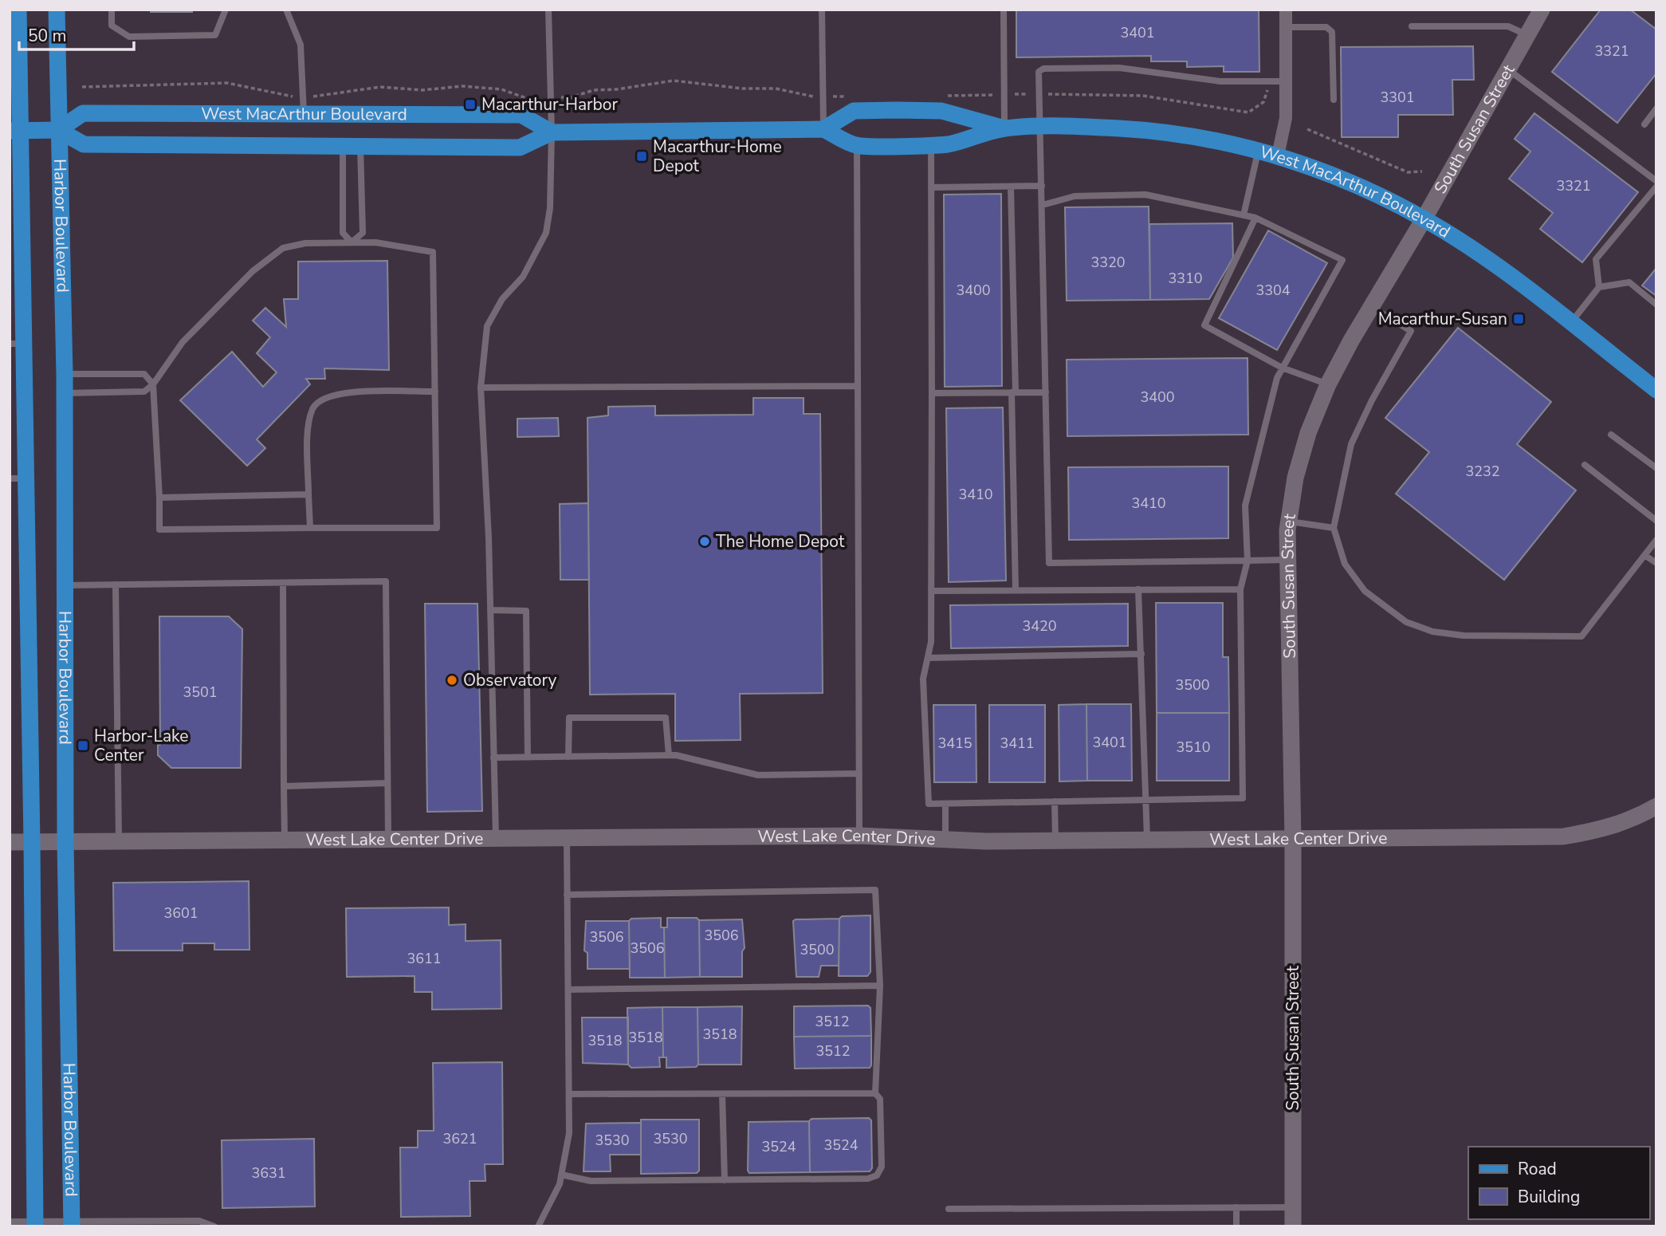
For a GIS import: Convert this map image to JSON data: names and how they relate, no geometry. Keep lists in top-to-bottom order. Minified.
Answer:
{"streets":{"main road":["West MacArthur Boulevard","Harbor Boulevard"],"street":["South Susan Street","West Lake Center Drive"]},"crossings":[["West MacArthur Boulevard","South Susan Street"],["West MacArthur Boulevard","Harbor Boulevard"],["South Susan Street","West Lake Center Drive"],["Harbor Boulevard","West Lake Center Drive"]],"places":{"transit":["Macarthur-Harbor","Macarthur-Home Depot","Macarthur-Susan","Harbor-Lake Center"],"other":["The Home Depot","Observatory"]},"house_numbers":["3401","3321","3301","3321","3320","3310","3400","3304","3400","3232","3410","3410","3420","3500","3501","3401","3415","3411","3510","3601","3506","3506","3506","3500","3611","3512","3518","3518","3518","3512","3621","3530","3530","3524","3524","3631"],"legend":["Road","Building"],"scale_bar":"50 m"}
